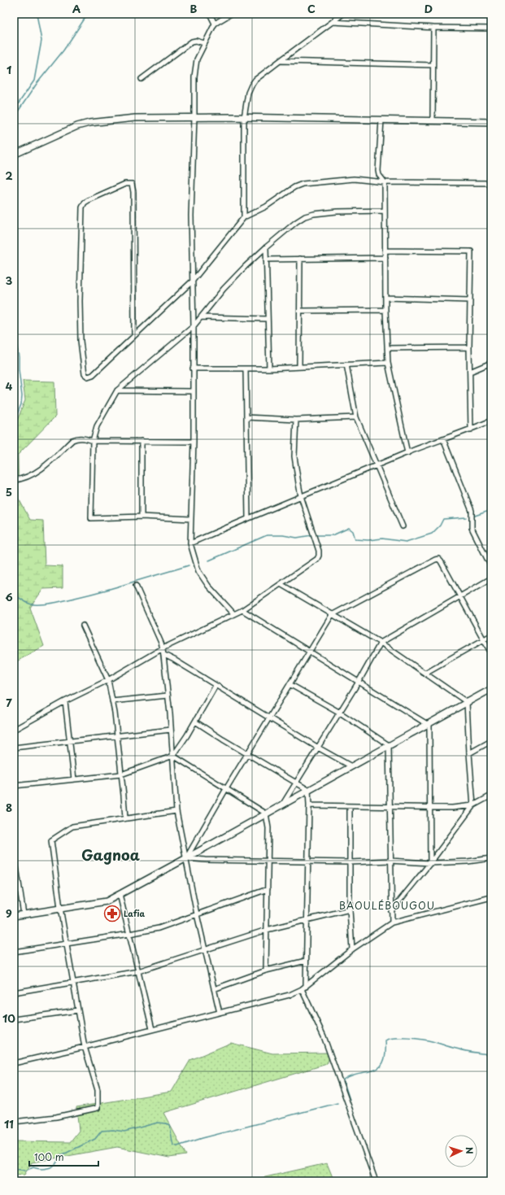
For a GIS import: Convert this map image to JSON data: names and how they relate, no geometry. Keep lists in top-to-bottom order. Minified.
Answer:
{"districts":["Gagnoa","BAOULÉBOUGOU"],"places":{"pharmacy":["Lafia"]},"scale_bar":"100 m","north":"right","grid":{"columns":["A","B","C","D"],"rows":["1","2","3","4","5","6","7","8","9","10","11"]}}
